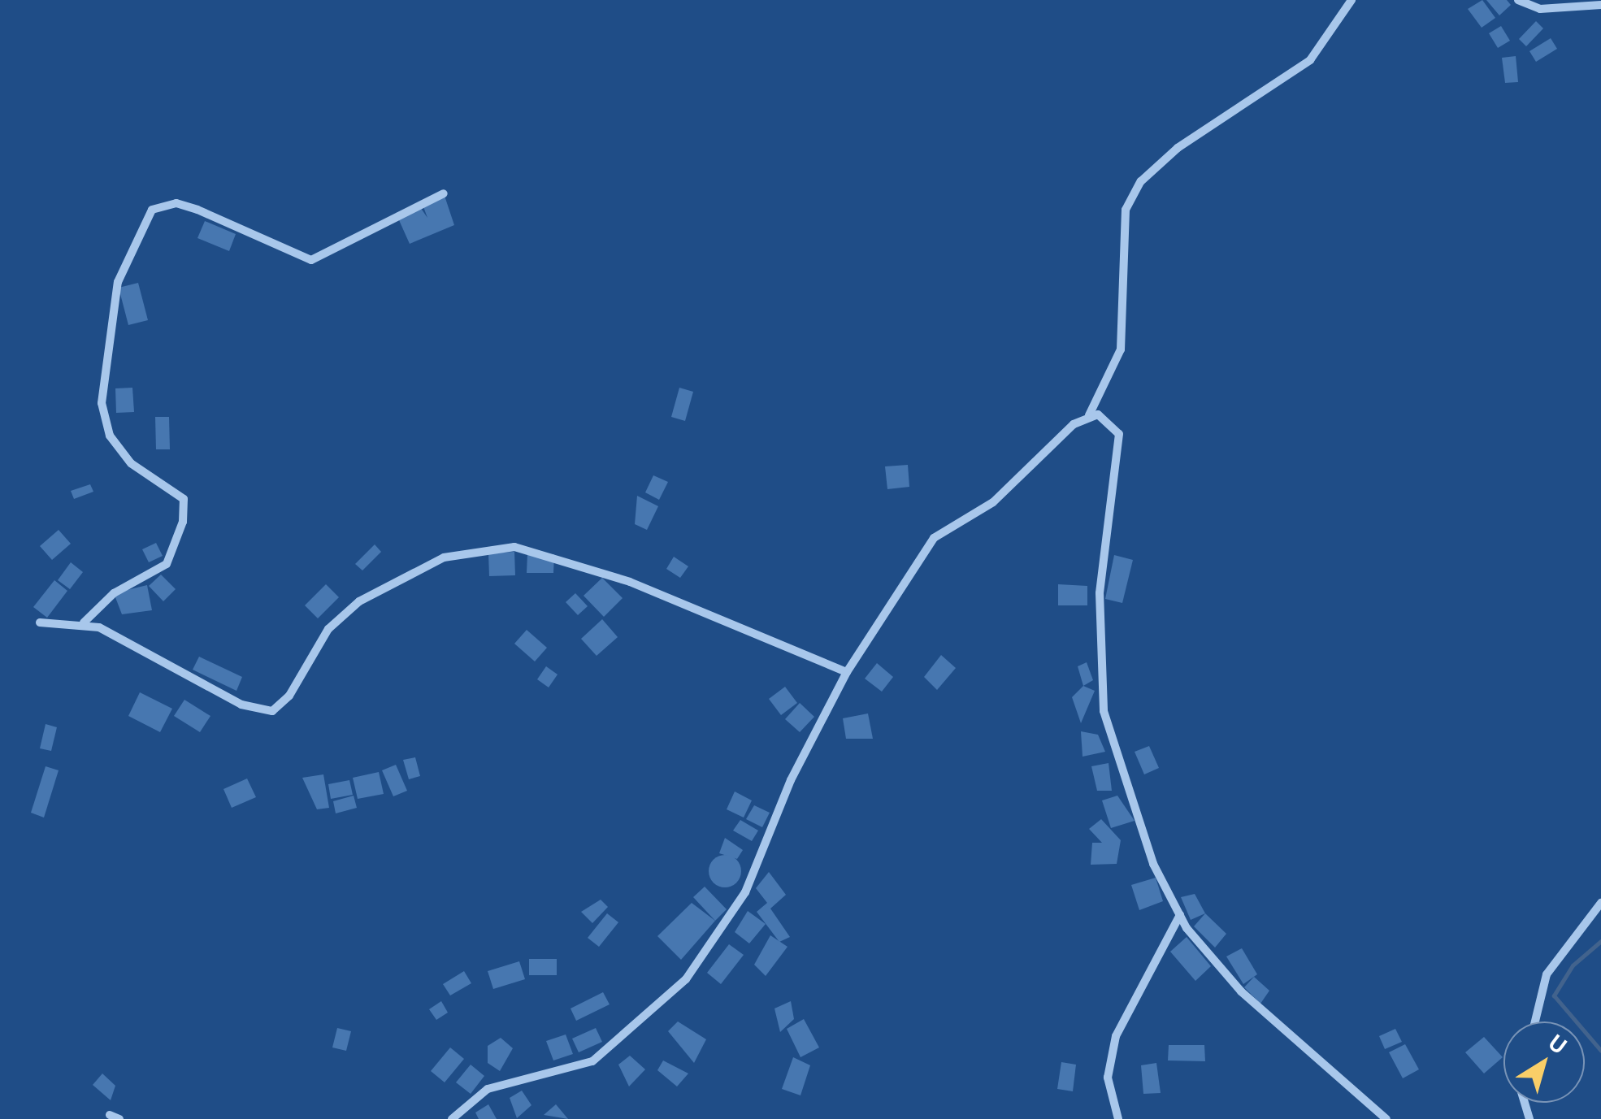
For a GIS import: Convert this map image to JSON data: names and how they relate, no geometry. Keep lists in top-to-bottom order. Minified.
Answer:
{"north":"top right"}
